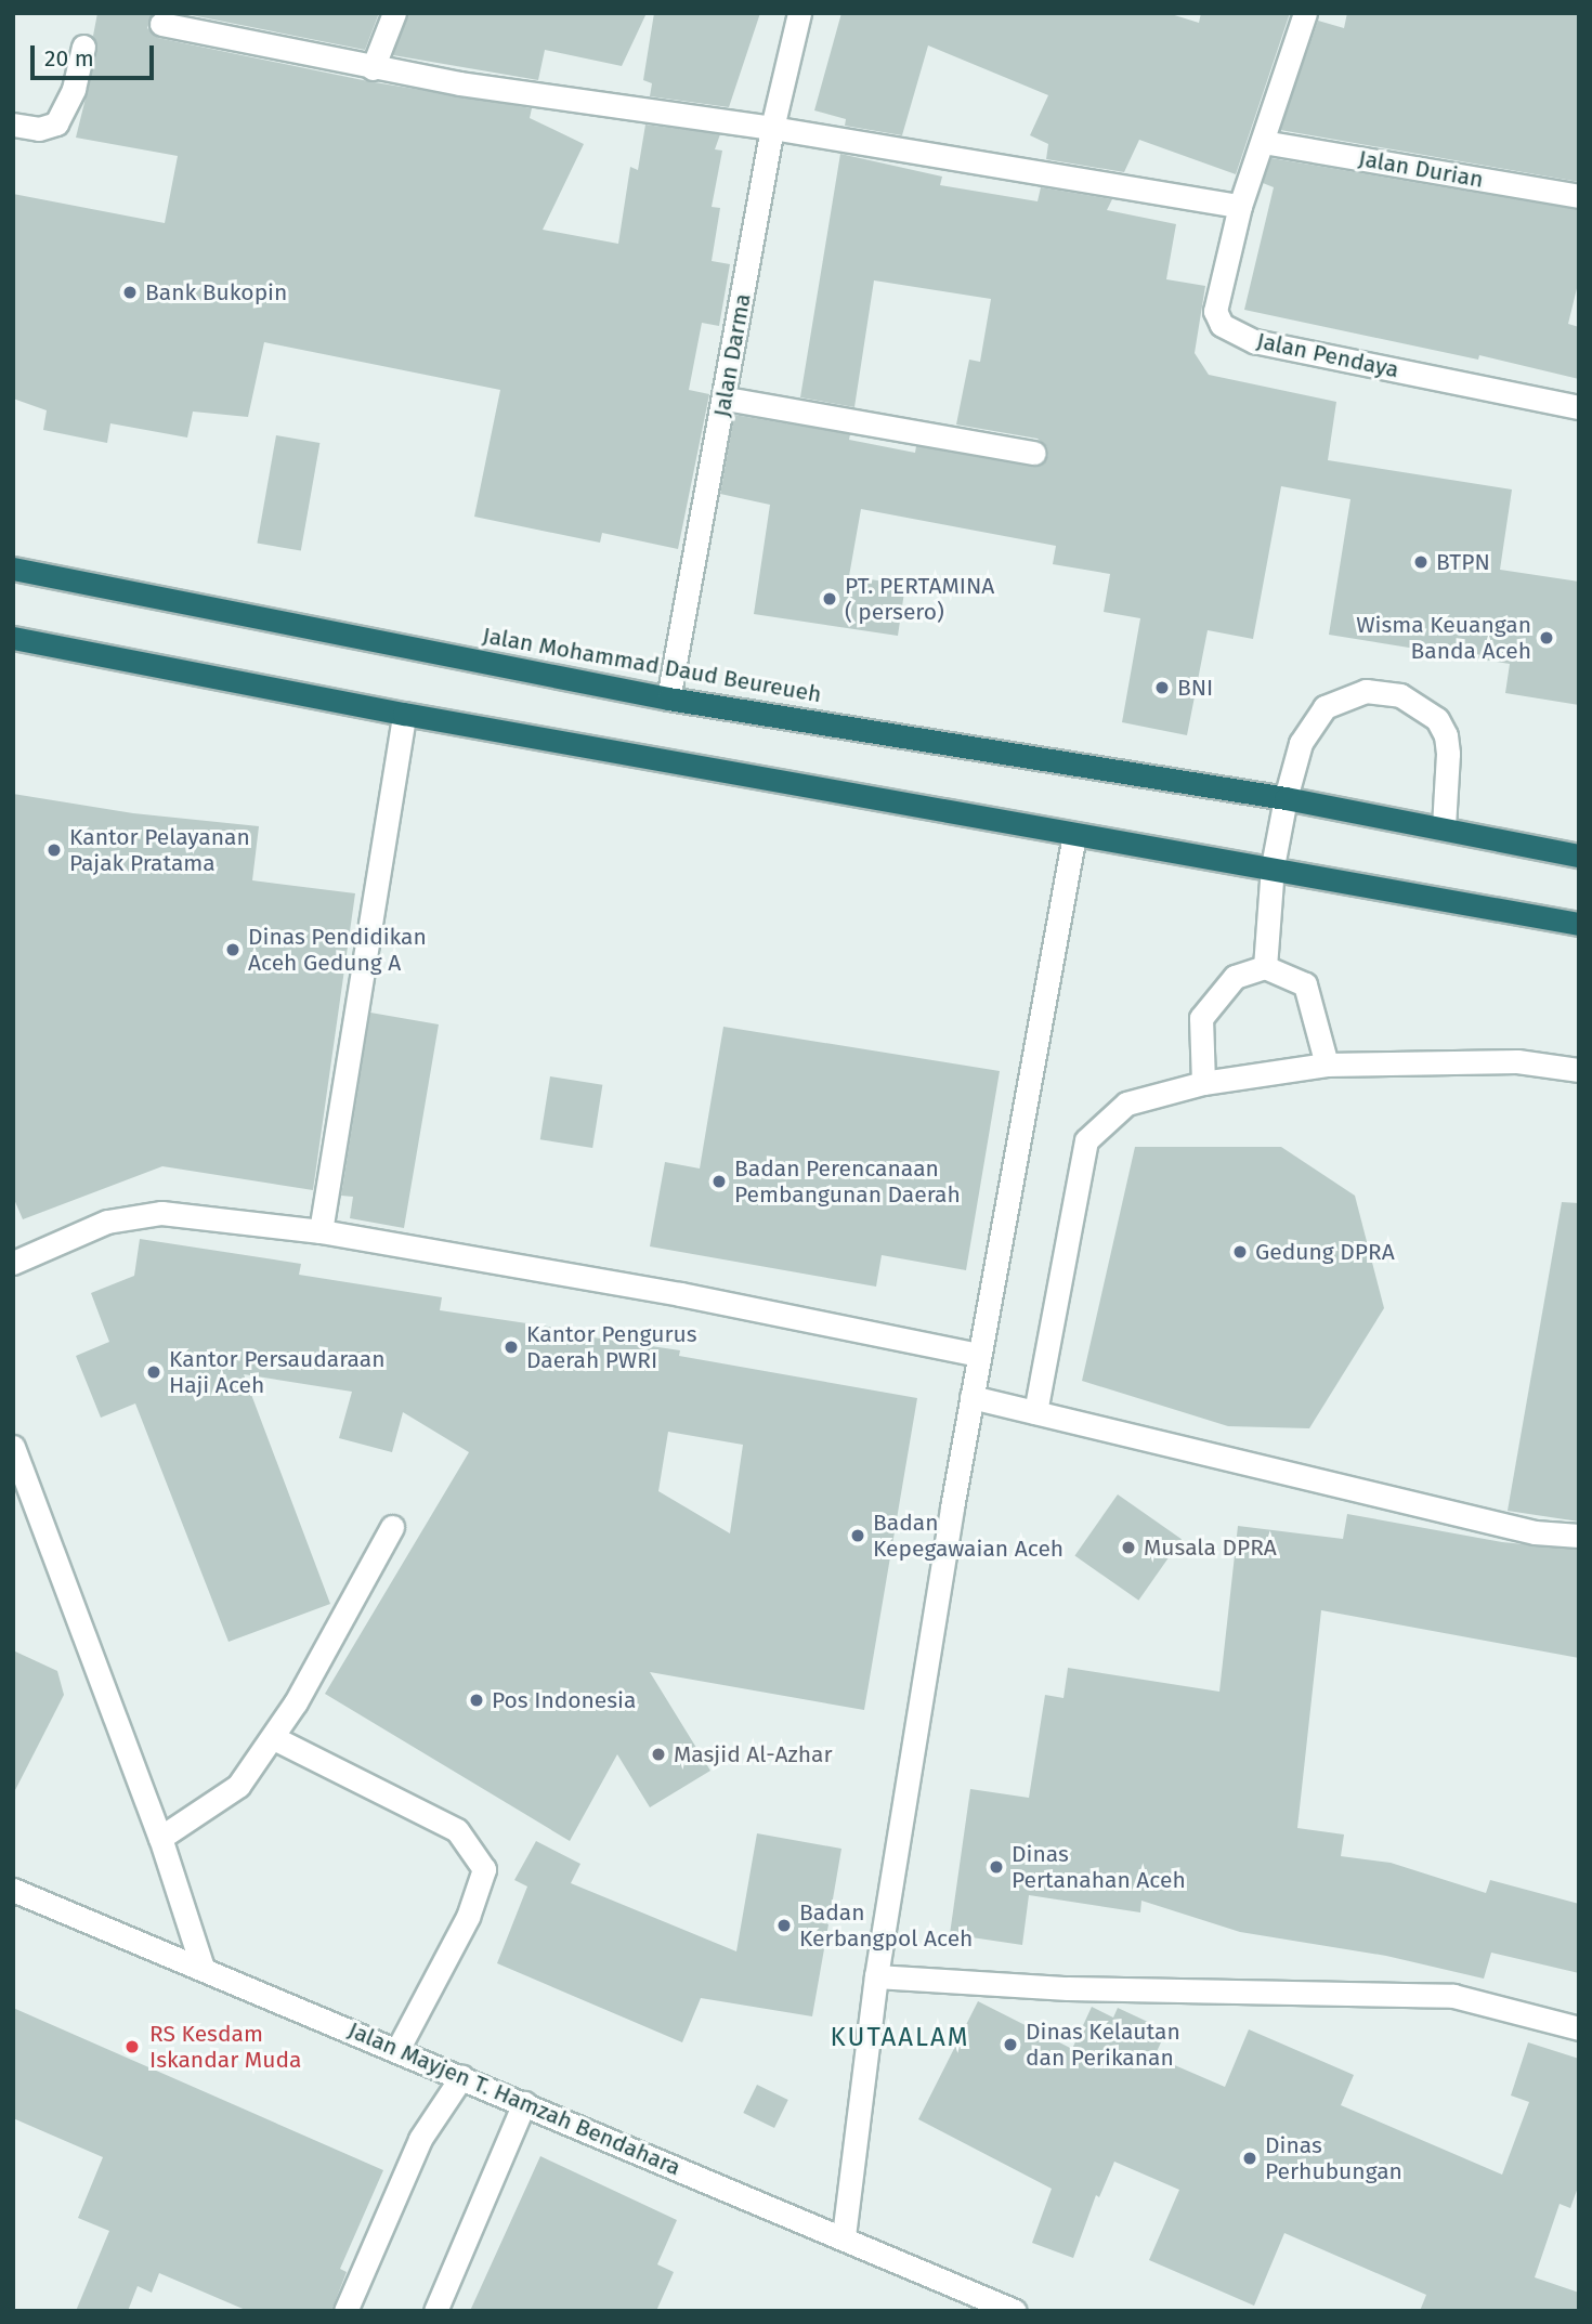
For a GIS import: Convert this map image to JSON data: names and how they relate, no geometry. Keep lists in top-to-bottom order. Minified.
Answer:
{"streets":{"highway":["Jalan Mohammad Daud Beureueh"],"street":["Jalan Durian","Jalan Darma","Jalan Pendaya","Jalan Mayjen T. Hamzah Bendahara"]},"crossings":[["Jalan Durian","Jalan Pendaya"],["Jalan Darma","Jalan Mohammad Daud Beureueh"]],"districts":["KUTAALAM"],"places":["Bank Bukopin","BTPN","PT. PERTAMINA ( persero)","Wisma Keuangan Banda Aceh","BNI","Kantor Pelayanan Pajak Pratama","Dinas Pendidikan Aceh Gedung A","Badan Perencanaan Pembangunan Daerah","Gedung DPRA","Kantor Pengurus Daerah PWRI","Kantor Persaudaraan Haji Aceh","Badan Kepegawaian Aceh","Musala DPRA","Pos Indonesia","Masjid Al-Azhar","Dinas Pertanahan Aceh","Badan Kerbangpol Aceh","Dinas Kelautan dan Perikanan","RS Kesdam Iskandar Muda","Dinas Perhubungan"],"scale_bar":"20 m"}
